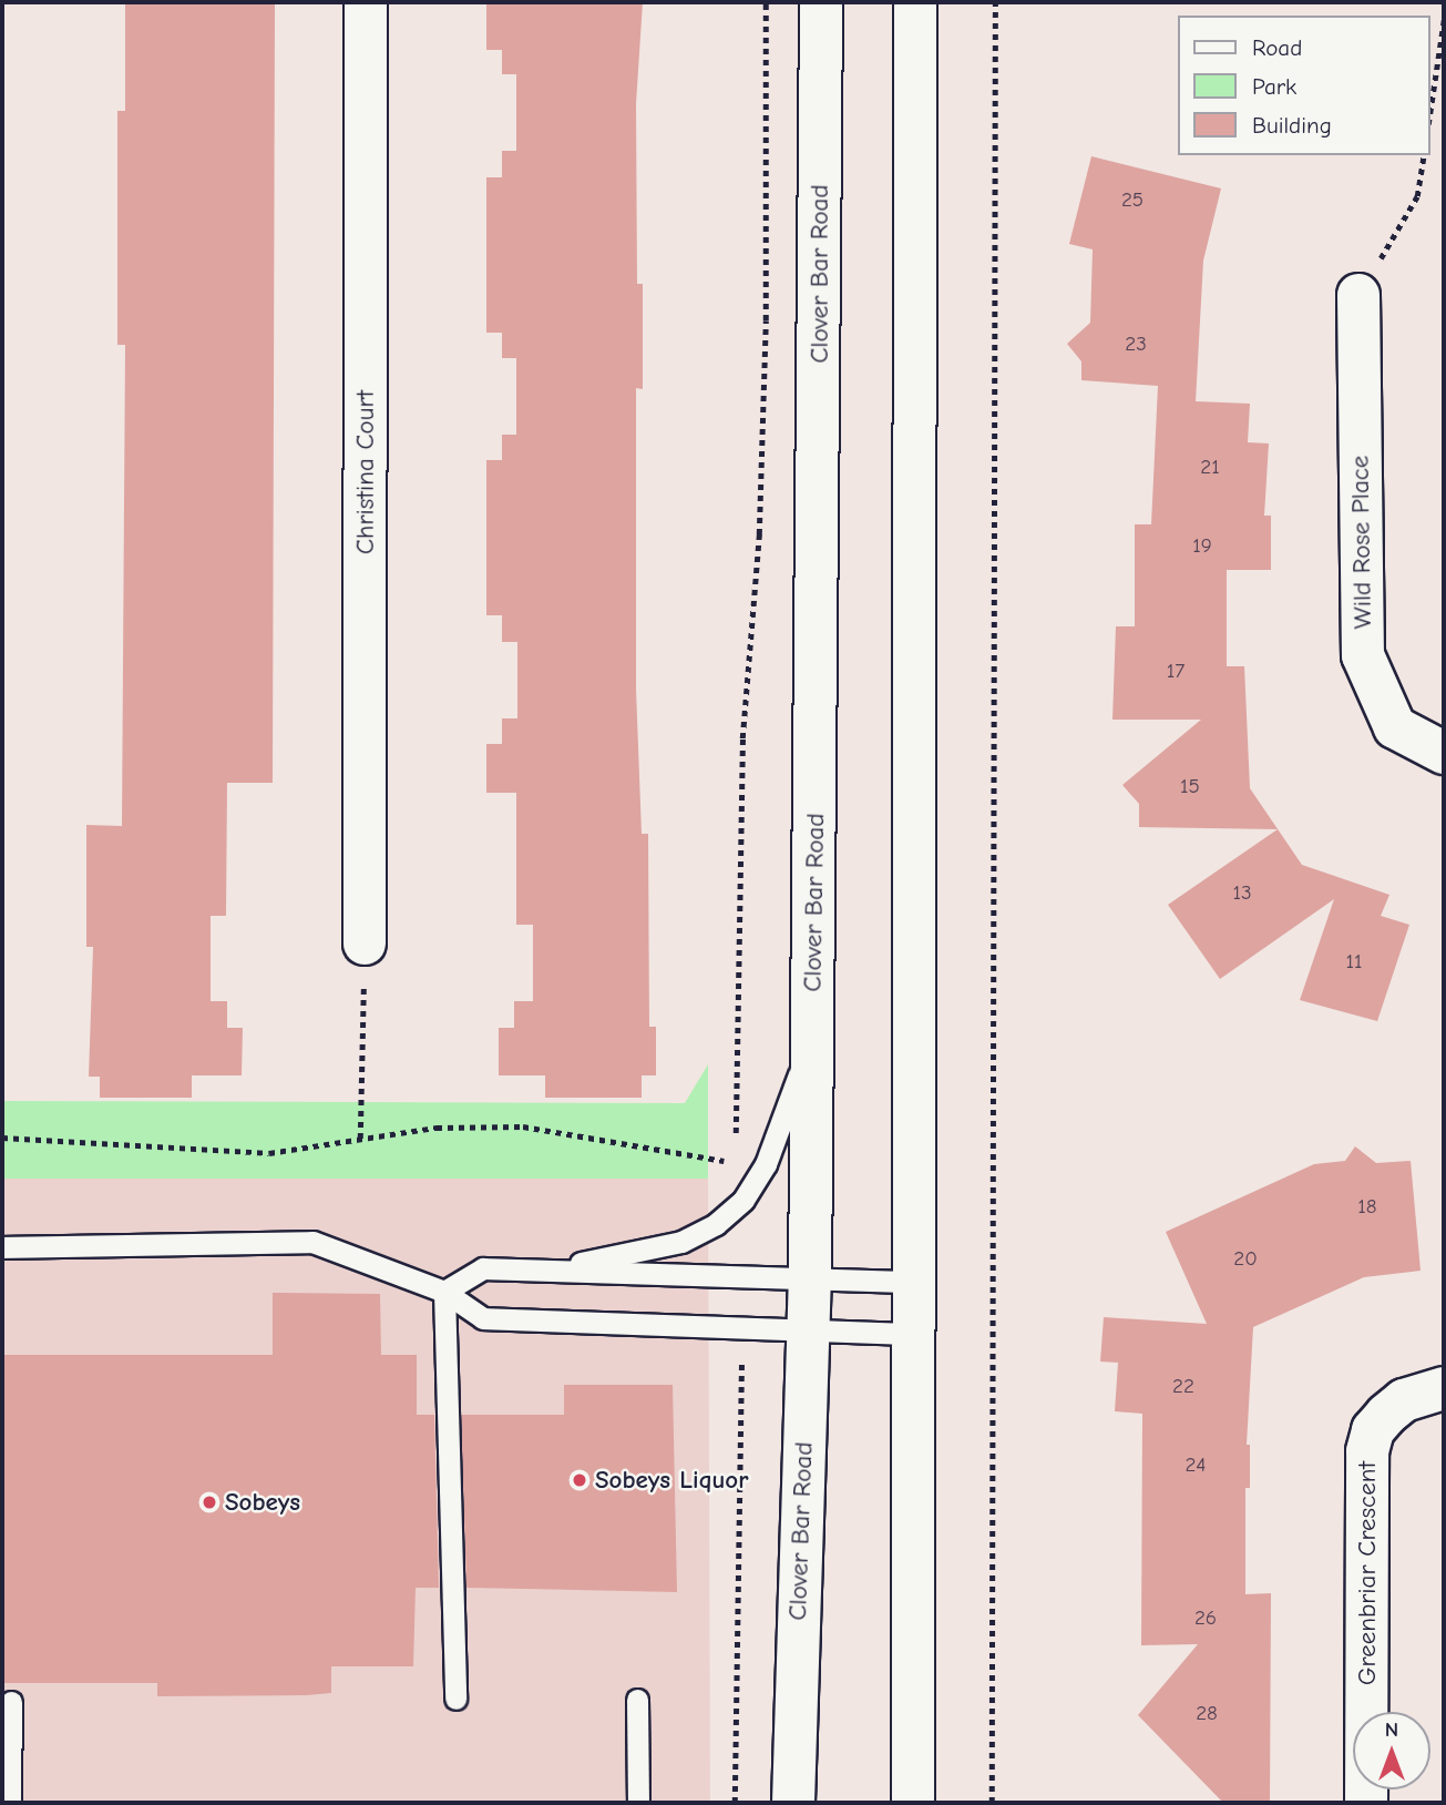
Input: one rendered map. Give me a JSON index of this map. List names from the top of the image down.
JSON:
{
  "streets": {
    "main road": [
      "Clover Bar Road",
      "Christina Court",
      "Wild Rose Place",
      "Greenbriar Crescent"
    ]
  },
  "places": ["Sobeys Liquor", "Sobeys"],
  "house_numbers": [
    "25",
    "23",
    "21",
    "19",
    "17",
    "15",
    "13",
    "11",
    "18",
    "20",
    "22",
    "24",
    "26",
    "28"
  ],
  "legend": ["Road", "Park", "Building"],
  "north": "top"
}
